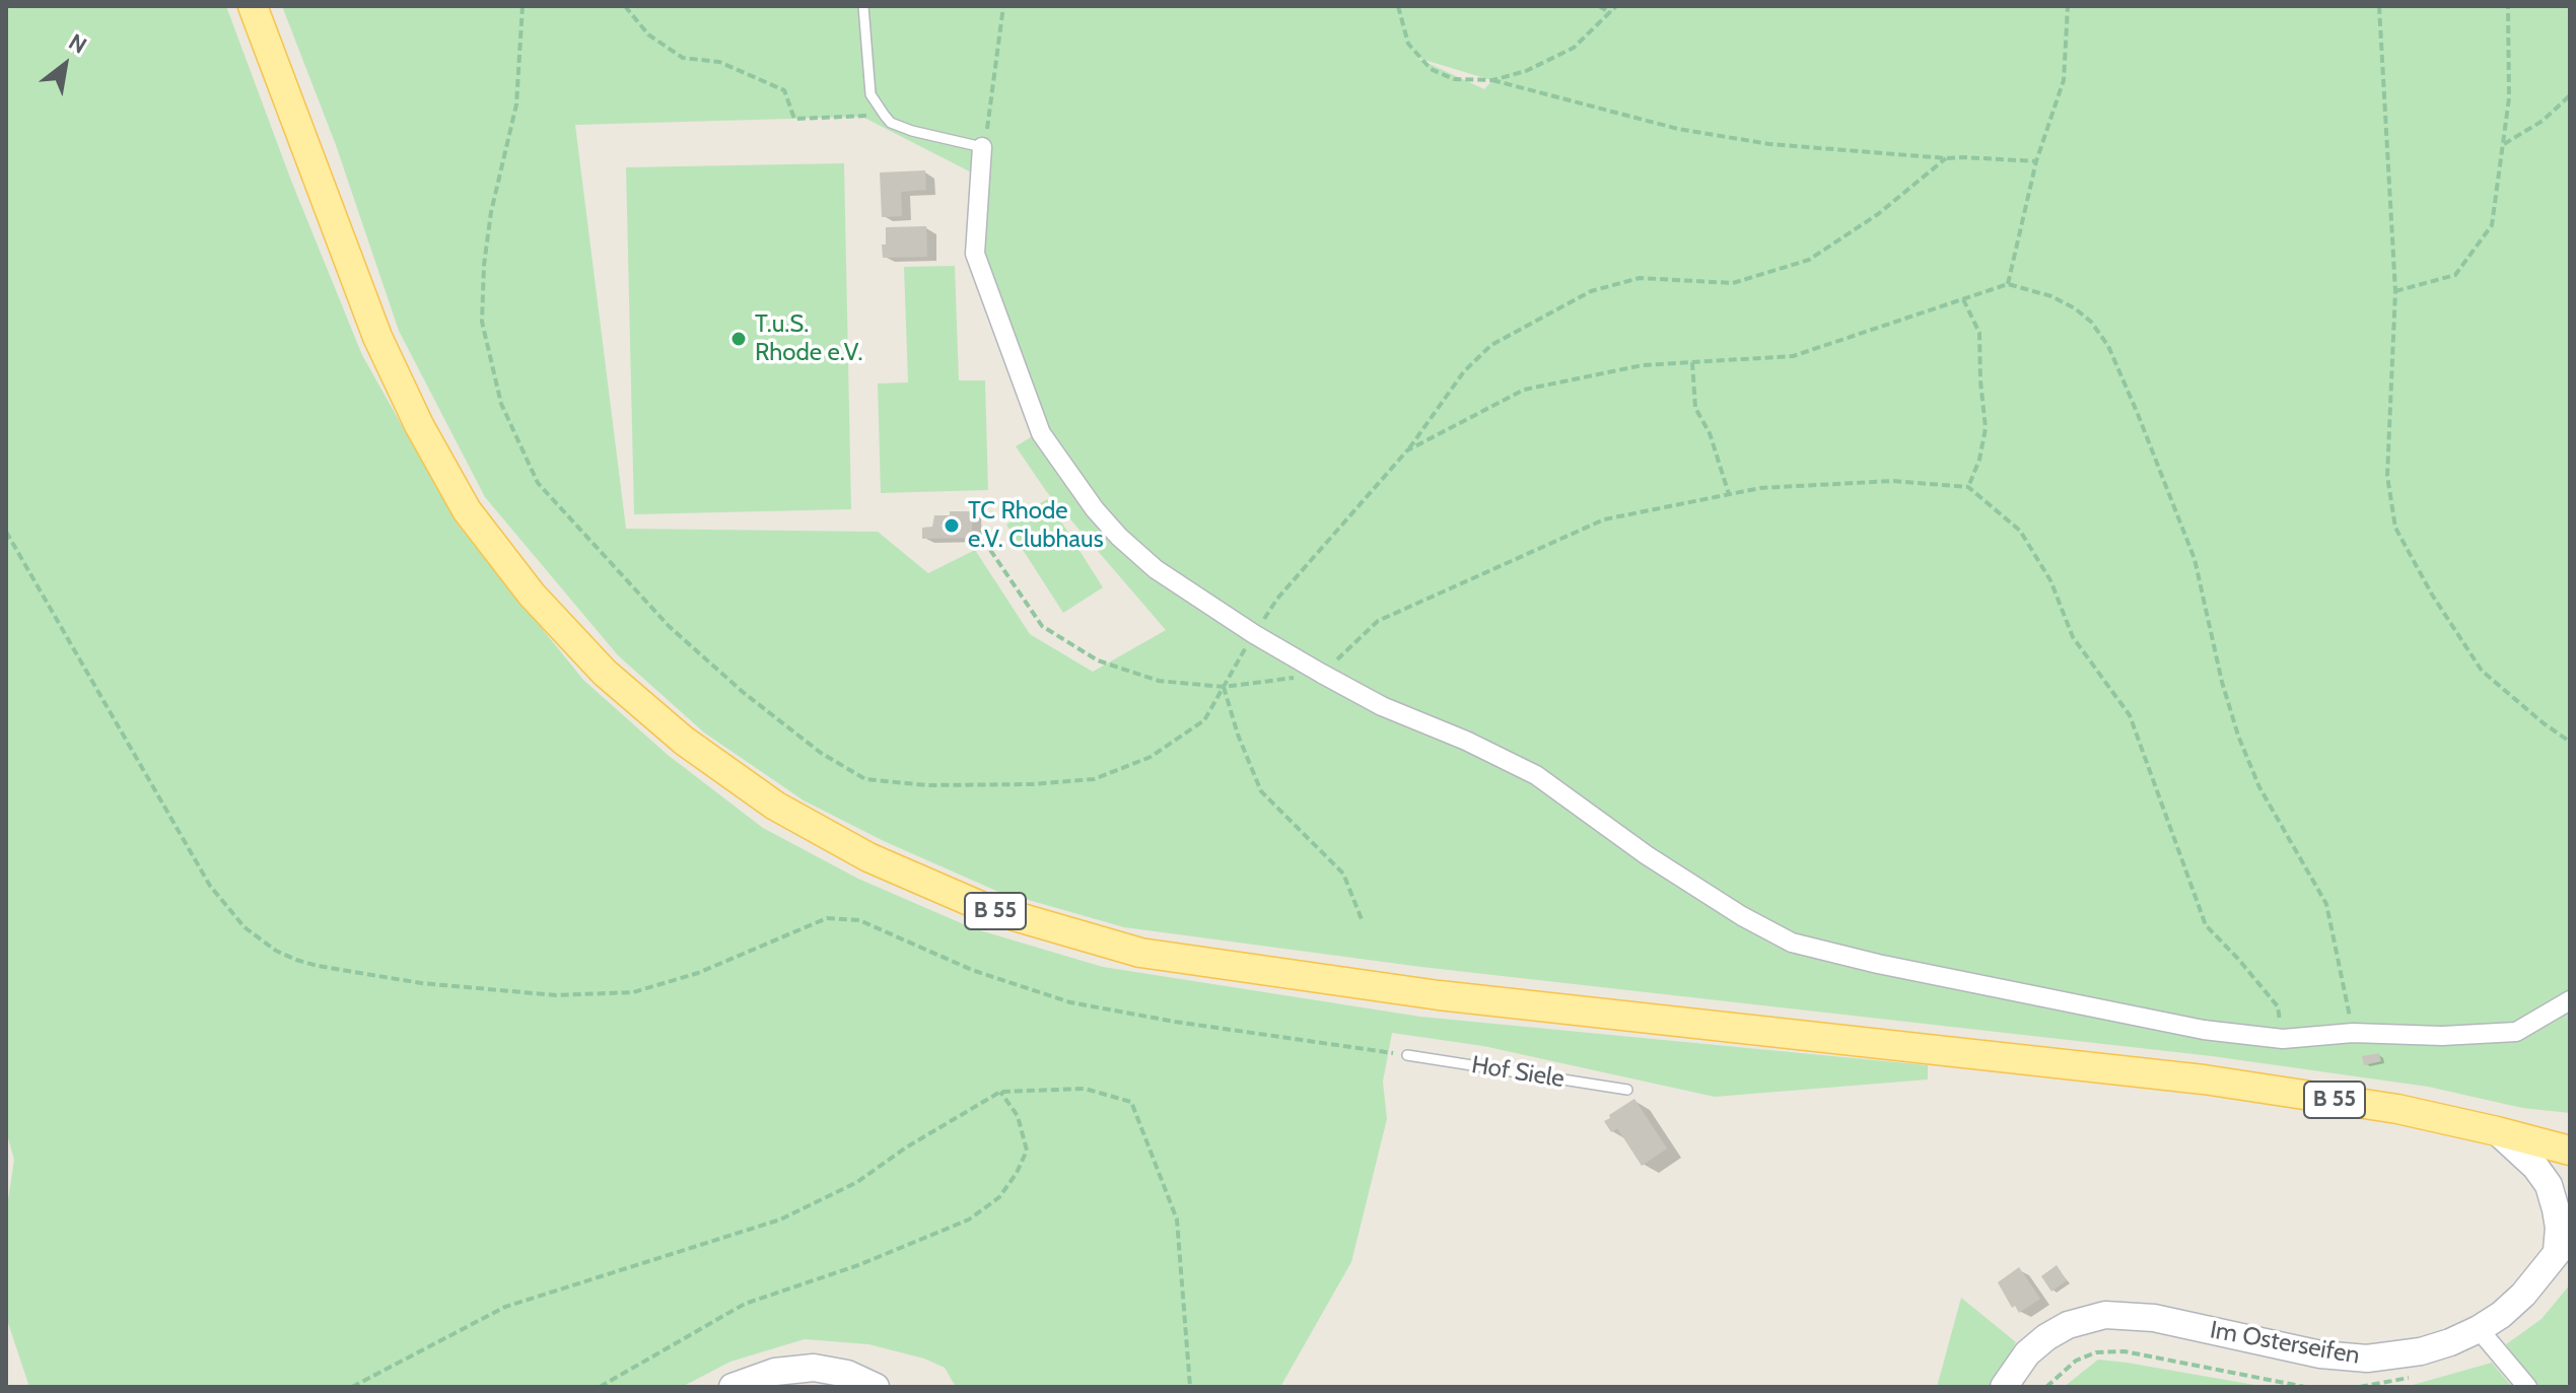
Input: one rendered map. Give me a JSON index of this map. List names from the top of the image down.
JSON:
{
  "streets": {
    "main road": ["B 55"],
    "street": ["Im Osterseifen"],
    "lane": ["Hof Siele"]
  },
  "places": ["T.u.S. Rhode e.V.", "TC Rhode e.V. Clubhaus"],
  "north": "top right"
}
